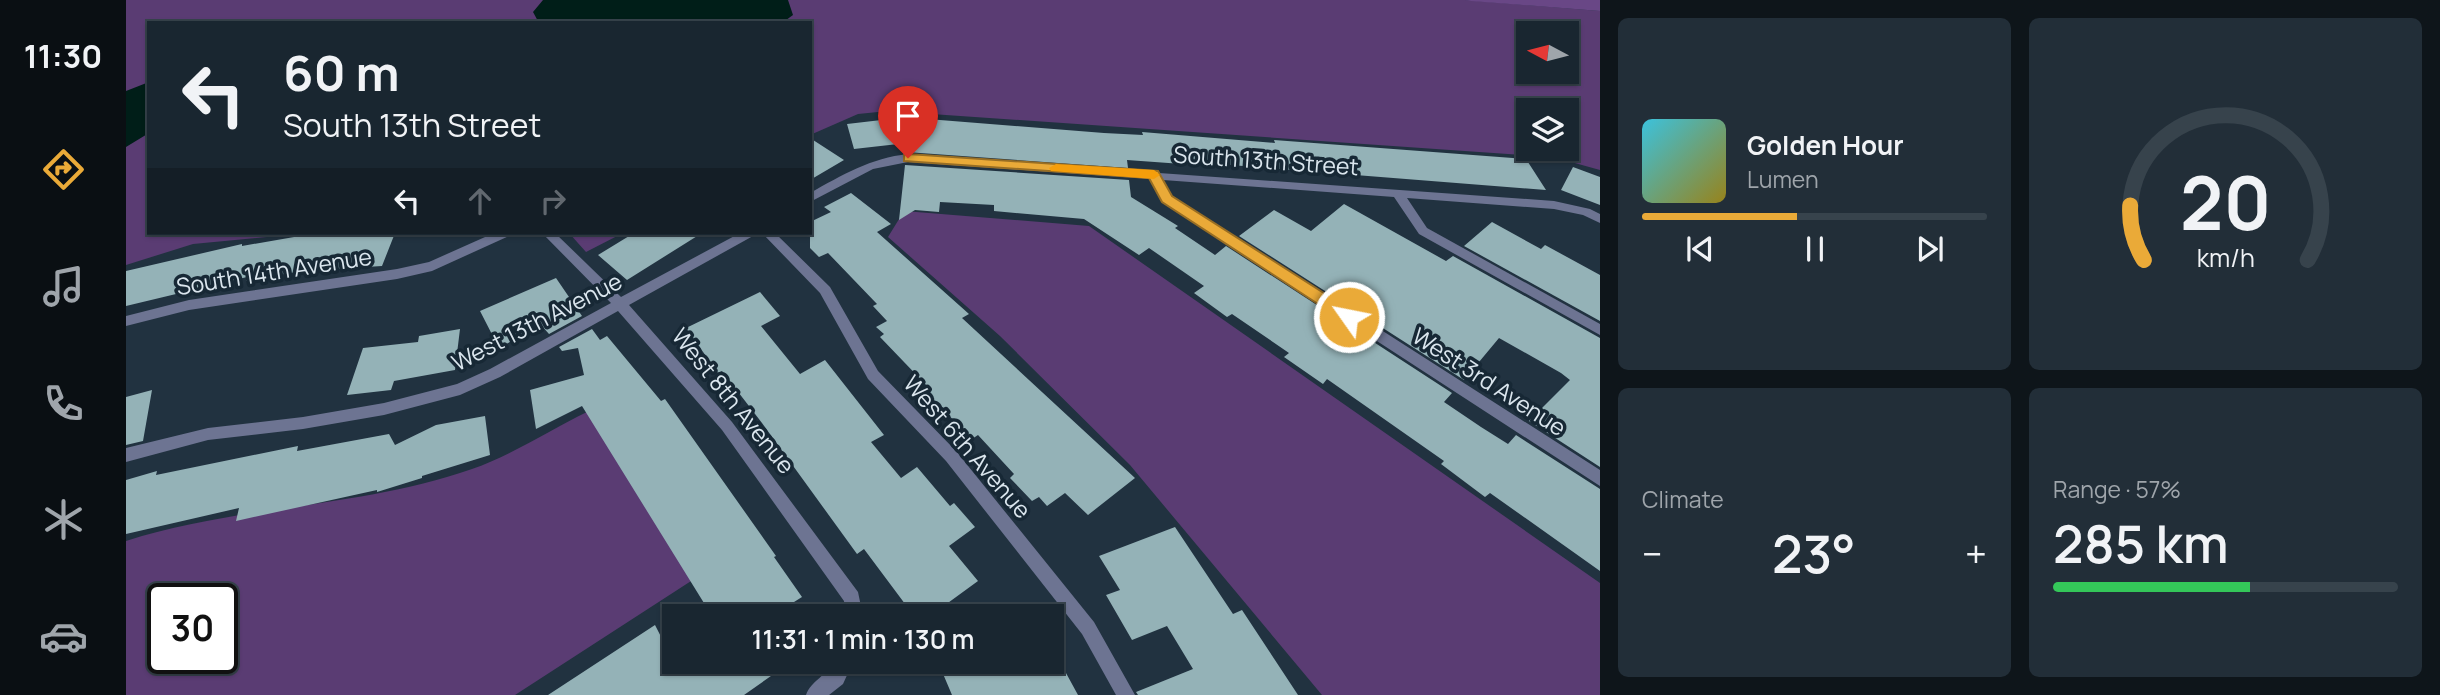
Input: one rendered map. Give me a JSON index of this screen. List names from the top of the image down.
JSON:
{
  "streets": {
    "street": [
      "South 13th Street",
      "South 14th Avenue",
      "West 13th Avenue",
      "West 3rd Avenue",
      "West 8th Avenue",
      "West 6th Avenue"
    ]
  },
  "crossings": [
    ["South 13th Street", "West 3rd Avenue"],
    ["West 13th Avenue", "West 8th Avenue"]
  ],
  "north": "left",
  "page": {
    "tabs": "11:30",
    "turn": ["60 m", "South 13th Street"],
    "song": ["Golden Hour", "Lumen"],
    "tile": [
      "Climate",
      ["Range · 57%", "285 km"]
    ],
    "heat": ["−", "23°", "+"],
    "limit": "30",
    "trip": "11:31 · 1 min · 130 m",
    "gauge": ["20", "km/h"]
  }
}
